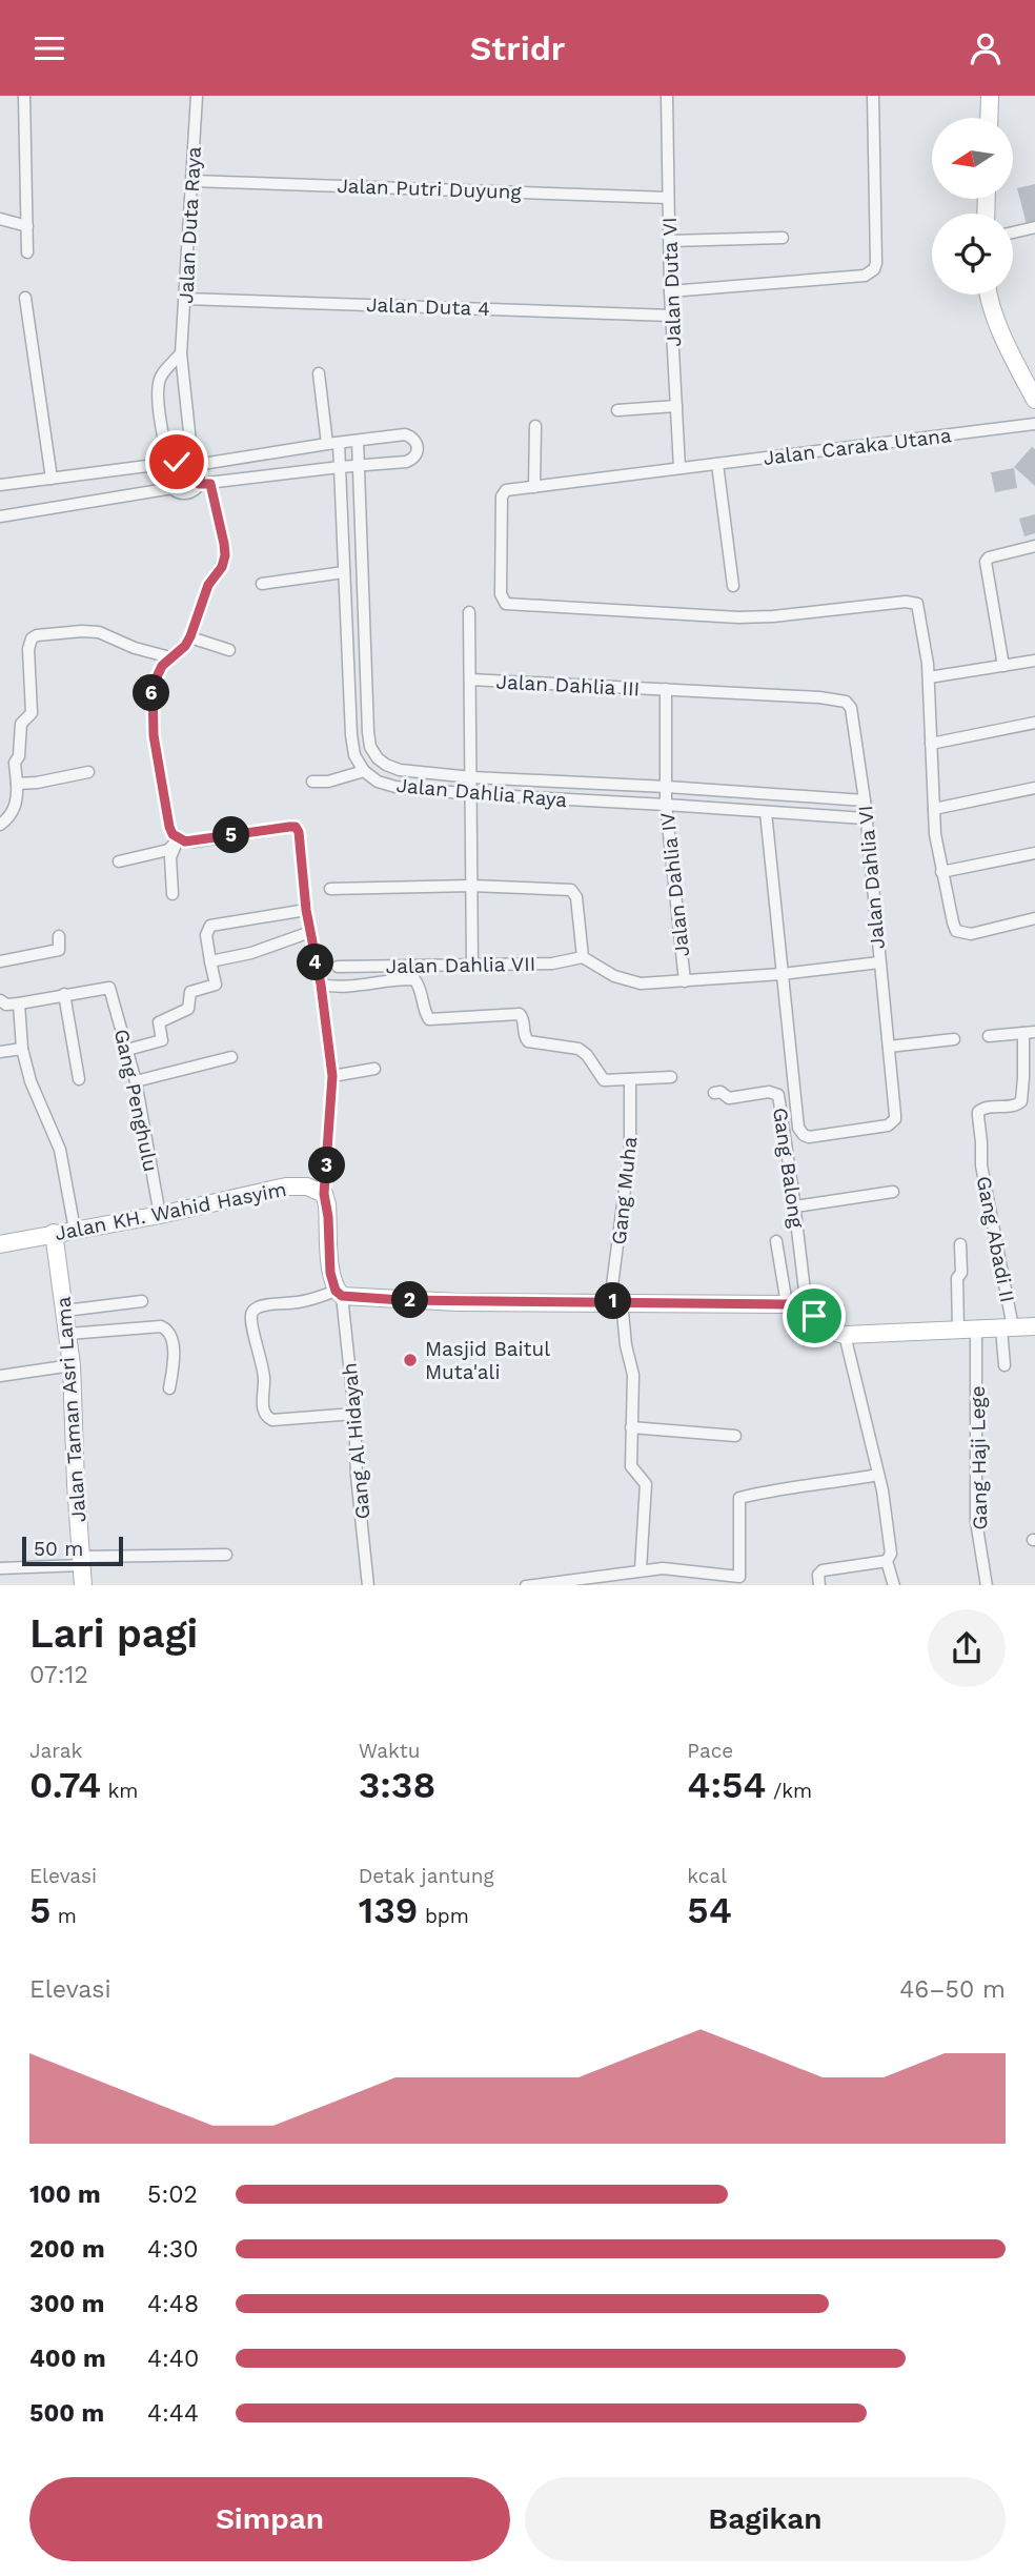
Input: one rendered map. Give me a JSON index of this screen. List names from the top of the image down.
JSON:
{
  "streets": {
    "street": [
      "Jalan Putri Duyung",
      "Jalan Duta Raya",
      "Jalan Duta VI",
      "Jalan Duta 4",
      "Jalan Caraka Utana",
      "Jalan Dahlia III",
      "Jalan Dahlia Raya",
      "Jalan Dahlia VI",
      "Jalan Dahlia IV",
      "Jalan Dahlia VII",
      "Gang Penghulu",
      "Gang Balong",
      "Gang Muha",
      "Jalan KH. Wahid Hasyim",
      "Gang Abadi II",
      "Jalan Taman Asri Lama",
      "Gang Al Hidayah",
      "Gang Haji Lege"
    ]
  },
  "crossings": [
    ["Jalan Putri Duyung", "Jalan Duta Raya"],
    ["Jalan Putri Duyung", "Jalan Duta VI"],
    ["Jalan Duta Raya", "Jalan Duta 4"],
    ["Jalan Duta VI", "Jalan Duta 4"],
    ["Jalan Duta VI", "Jalan Caraka Utana"],
    ["Jalan Dahlia III", "Jalan Dahlia Raya"],
    ["Jalan Dahlia III", "Jalan Dahlia VI"],
    ["Jalan Dahlia III", "Jalan Dahlia IV"],
    ["Jalan Dahlia Raya", "Jalan Dahlia VI"],
    ["Jalan Dahlia Raya", "Jalan Dahlia IV"],
    ["Gang Penghulu", "Jalan KH. Wahid Hasyim"],
    ["Jalan KH. Wahid Hasyim", "Jalan Taman Asri Lama"]
  ],
  "places": ["Masjid Baitul Muta'ali"],
  "scale_bar": "50 m",
  "north": "left",
  "page": {
    "header": "Stridr",
    "pins": [
      "6",
      "5",
      "4",
      "3",
      "2",
      "1"
    ],
    "scale": "50 m",
    "heading": ["Lari pagi", "07:12"],
    "stats": [
      ["Jarak", "0.74 km"],
      ["Waktu", "3:38"],
      ["Pace", "4:54 /km"],
      ["Elevasi", "5 m"],
      ["Detak jantung", "139 bpm"],
      ["kcal", "54"]
    ],
    "chart": ["Elevasi", "46–50 m"],
    "list": [
      {
        "name": "100 m",
        "note": "5:02"
      },
      {
        "name": "200 m",
        "note": "4:30"
      },
      {
        "name": "300 m",
        "note": "4:48"
      },
      {
        "name": "400 m",
        "note": "4:40"
      },
      {
        "name": "500 m",
        "note": "4:44"
      }
    ],
    "buttons": ["Simpan", "Bagikan"]
  }
}
